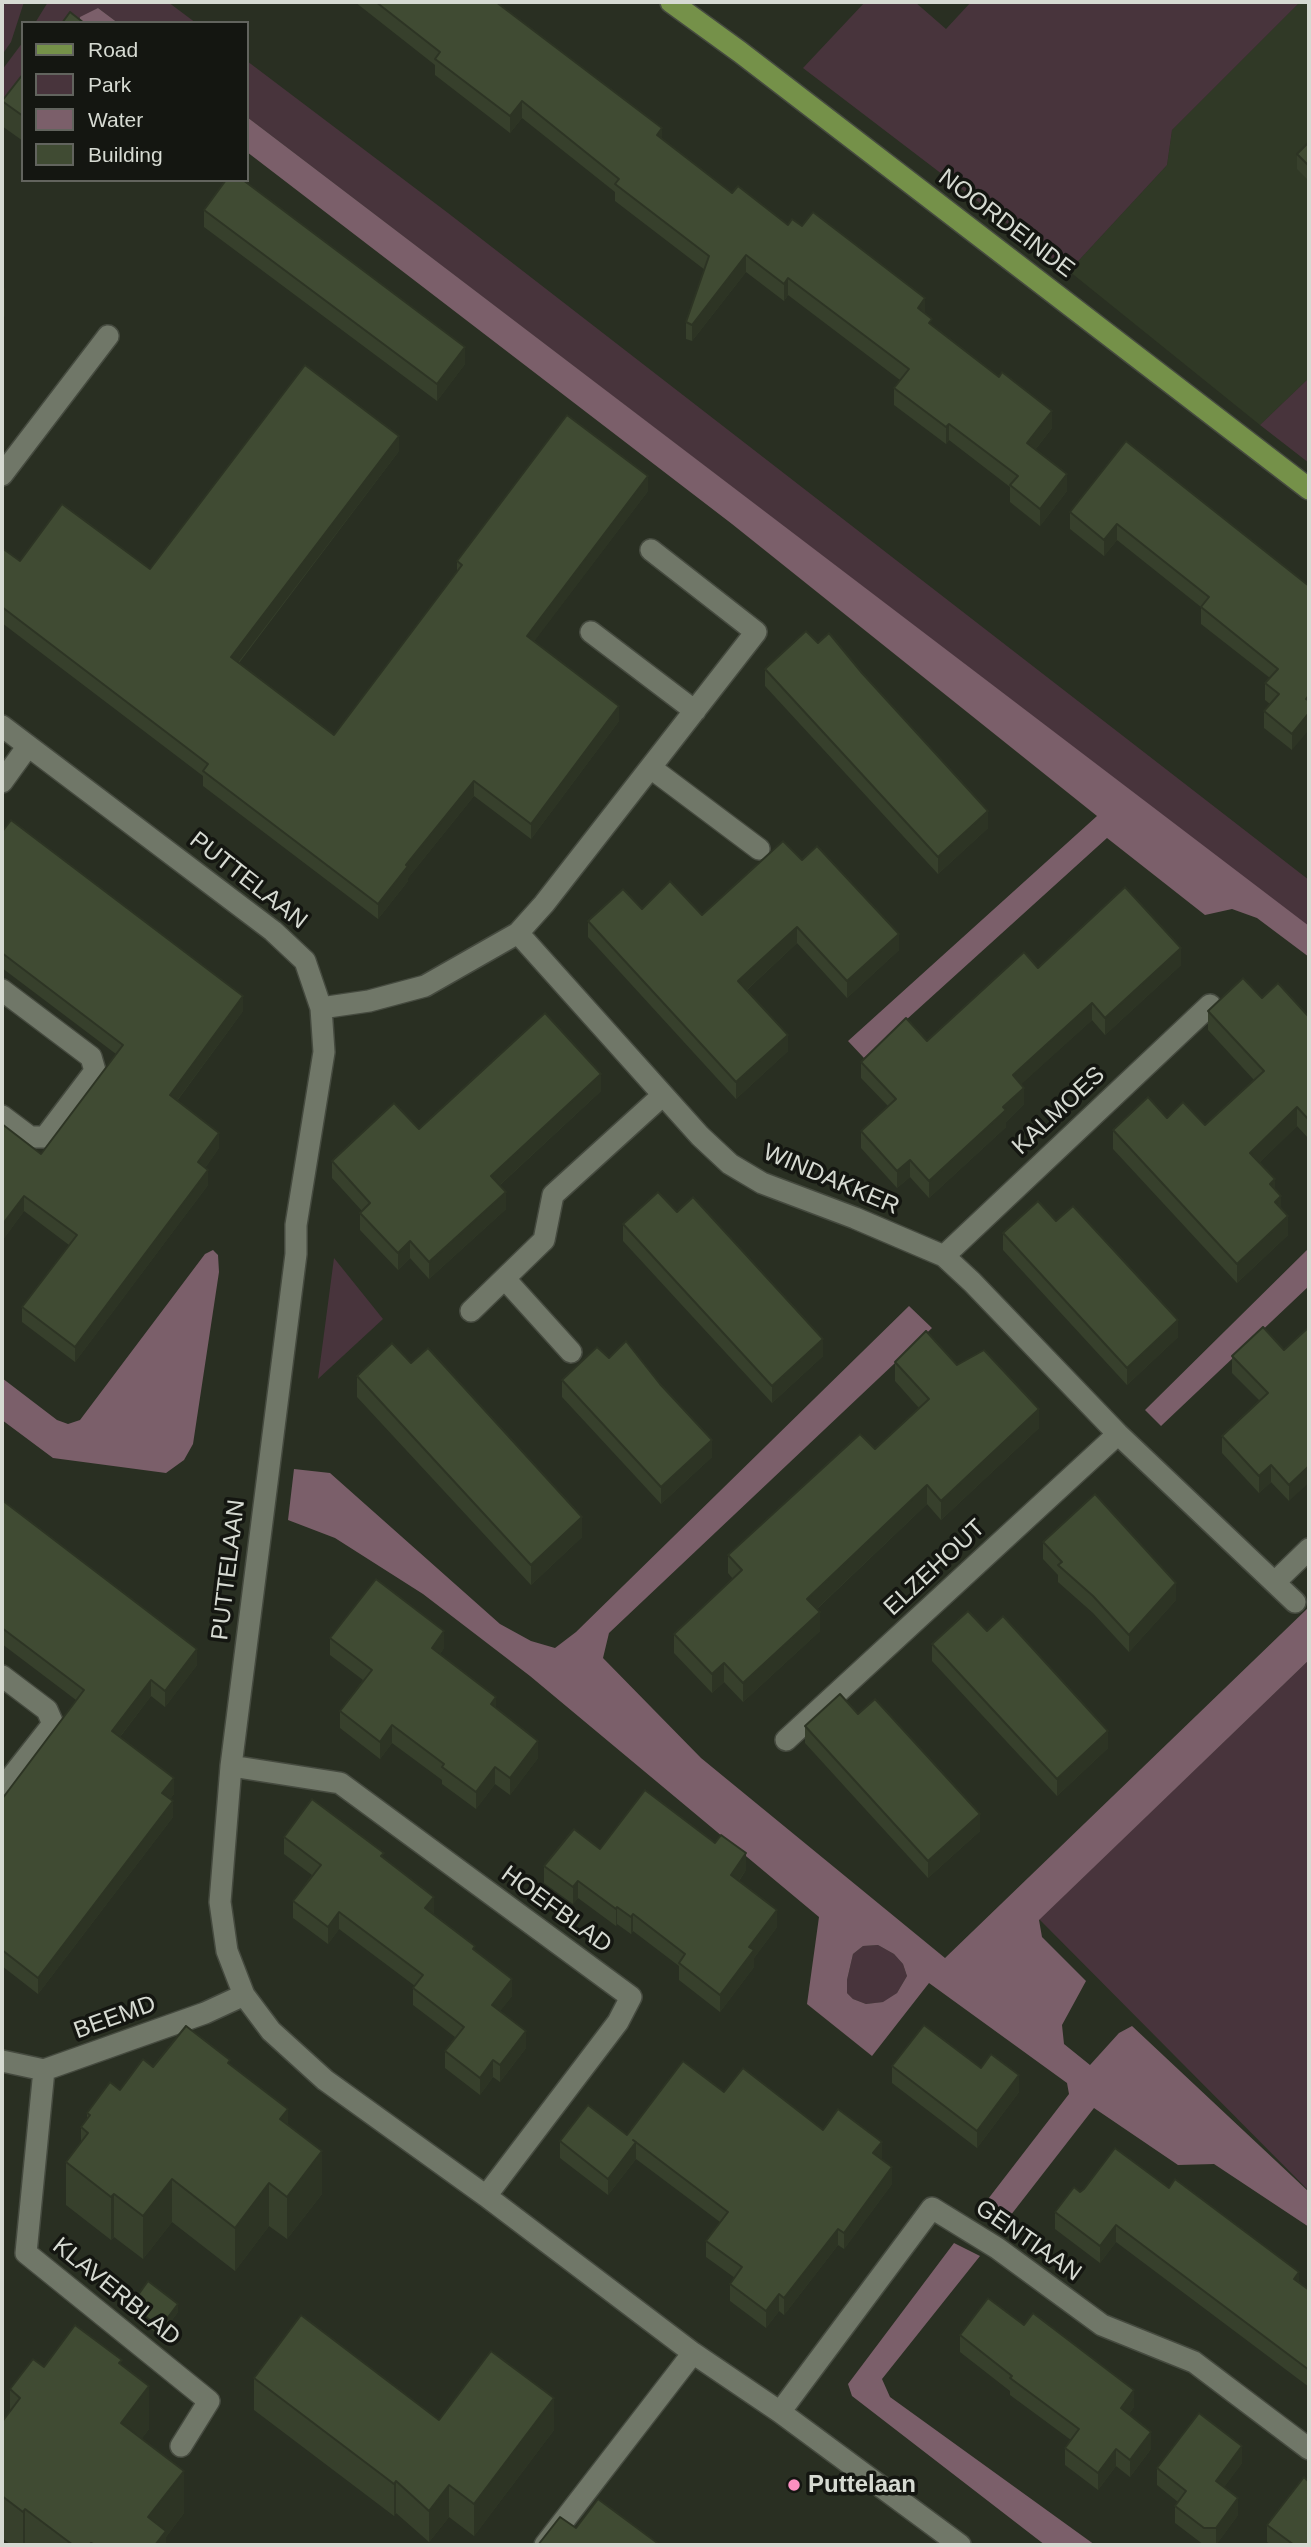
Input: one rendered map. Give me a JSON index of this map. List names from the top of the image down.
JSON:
{
  "streets": {
    "main road": ["NOORDEINDE"],
    "street": [
      "PUTTELAAN",
      "KALMOES",
      "WINDAKKER",
      "ELZEHOUT",
      "HOEFBLAD",
      "BEEMD",
      "GENTIAAN",
      "KLAVERBLAD"
    ]
  },
  "crossings": [
    ["PUTTELAAN", "HOEFBLAD"],
    ["PUTTELAAN", "BEEMD"],
    ["PUTTELAAN", "GENTIAAN"],
    ["KALMOES", "WINDAKKER"],
    ["WINDAKKER", "ELZEHOUT"],
    ["BEEMD", "KLAVERBLAD"]
  ],
  "places": ["Puttelaan"],
  "legend": [
    "Road",
    "Park",
    "Water",
    "Building"
  ]
}
